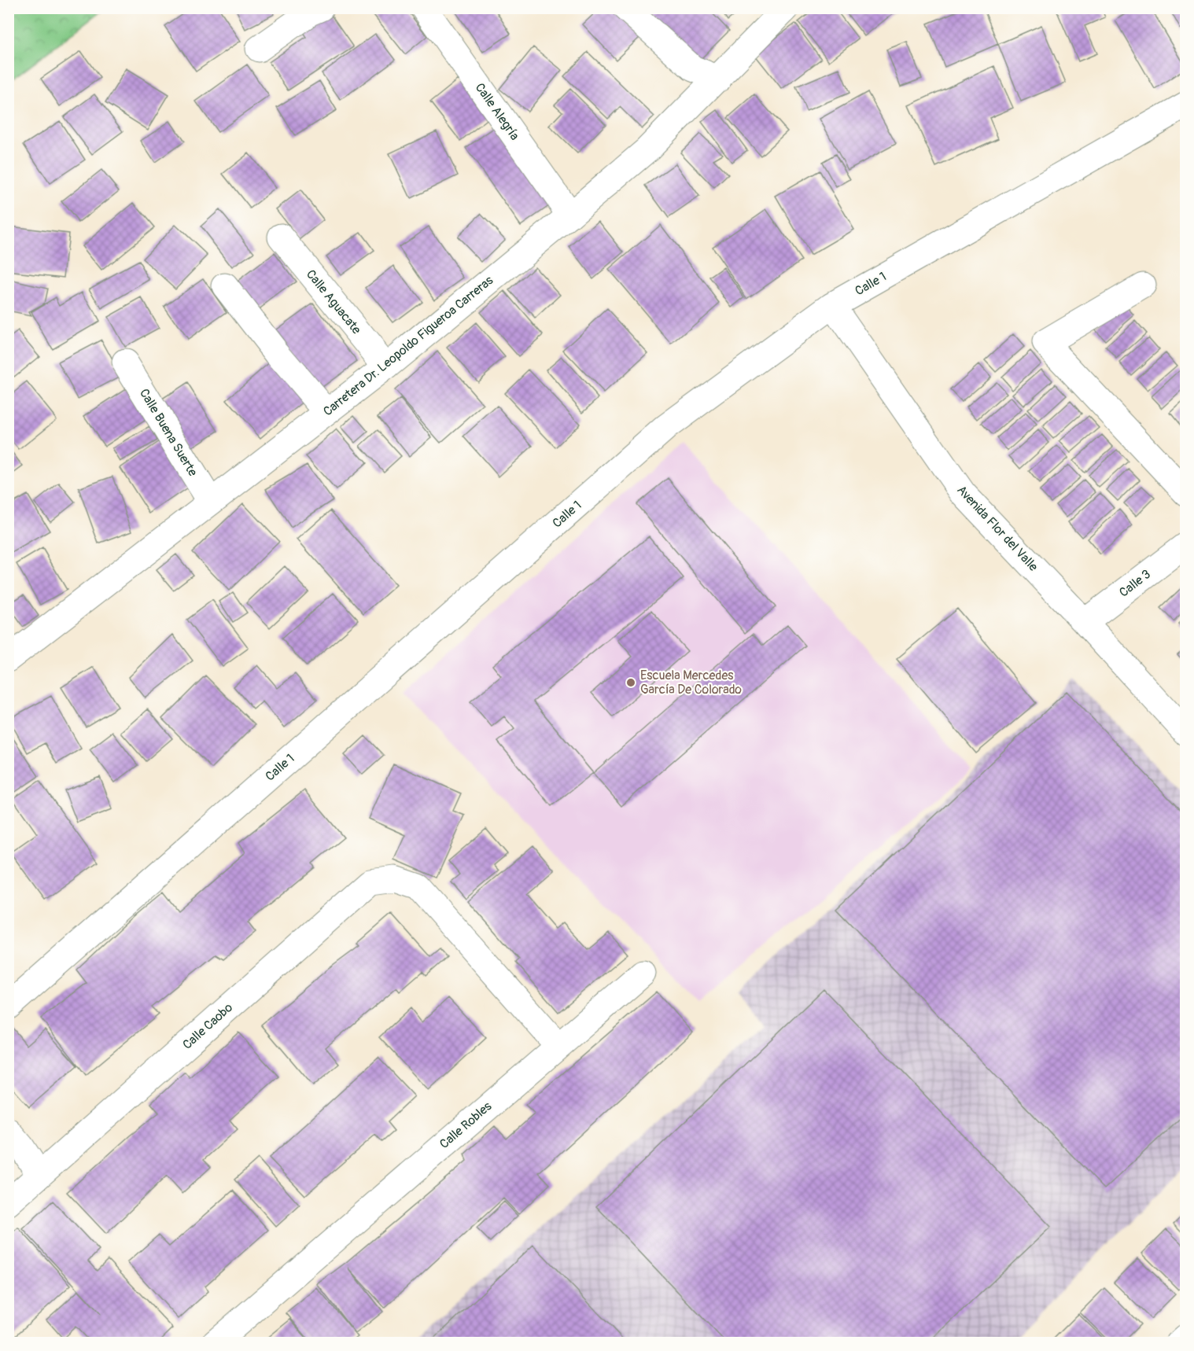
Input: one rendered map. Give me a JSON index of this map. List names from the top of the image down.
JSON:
{
  "streets": {
    "street": [
      "Calle Alegría",
      "Calle 1",
      "Calle Aguacate",
      "Carretera Dr. Leopoldo Figueroa Carreras",
      "Calle Buena Suerte",
      "Avenida Flor del Valle",
      "Calle 3",
      "Calle Caobo",
      "Calle Robles"
    ]
  },
  "crossings": [
    ["Calle Alegría", "Carretera Dr. Leopoldo Figueroa Carreras"],
    ["Calle 1", "Avenida Flor del Valle"],
    ["Calle Aguacate", "Carretera Dr. Leopoldo Figueroa Carreras"],
    ["Carretera Dr. Leopoldo Figueroa Carreras", "Calle Buena Suerte"],
    ["Avenida Flor del Valle", "Calle 3"],
    ["Calle Caobo", "Calle Robles"]
  ],
  "places": ["Escuela Mercedes García De Colorado"]
}
